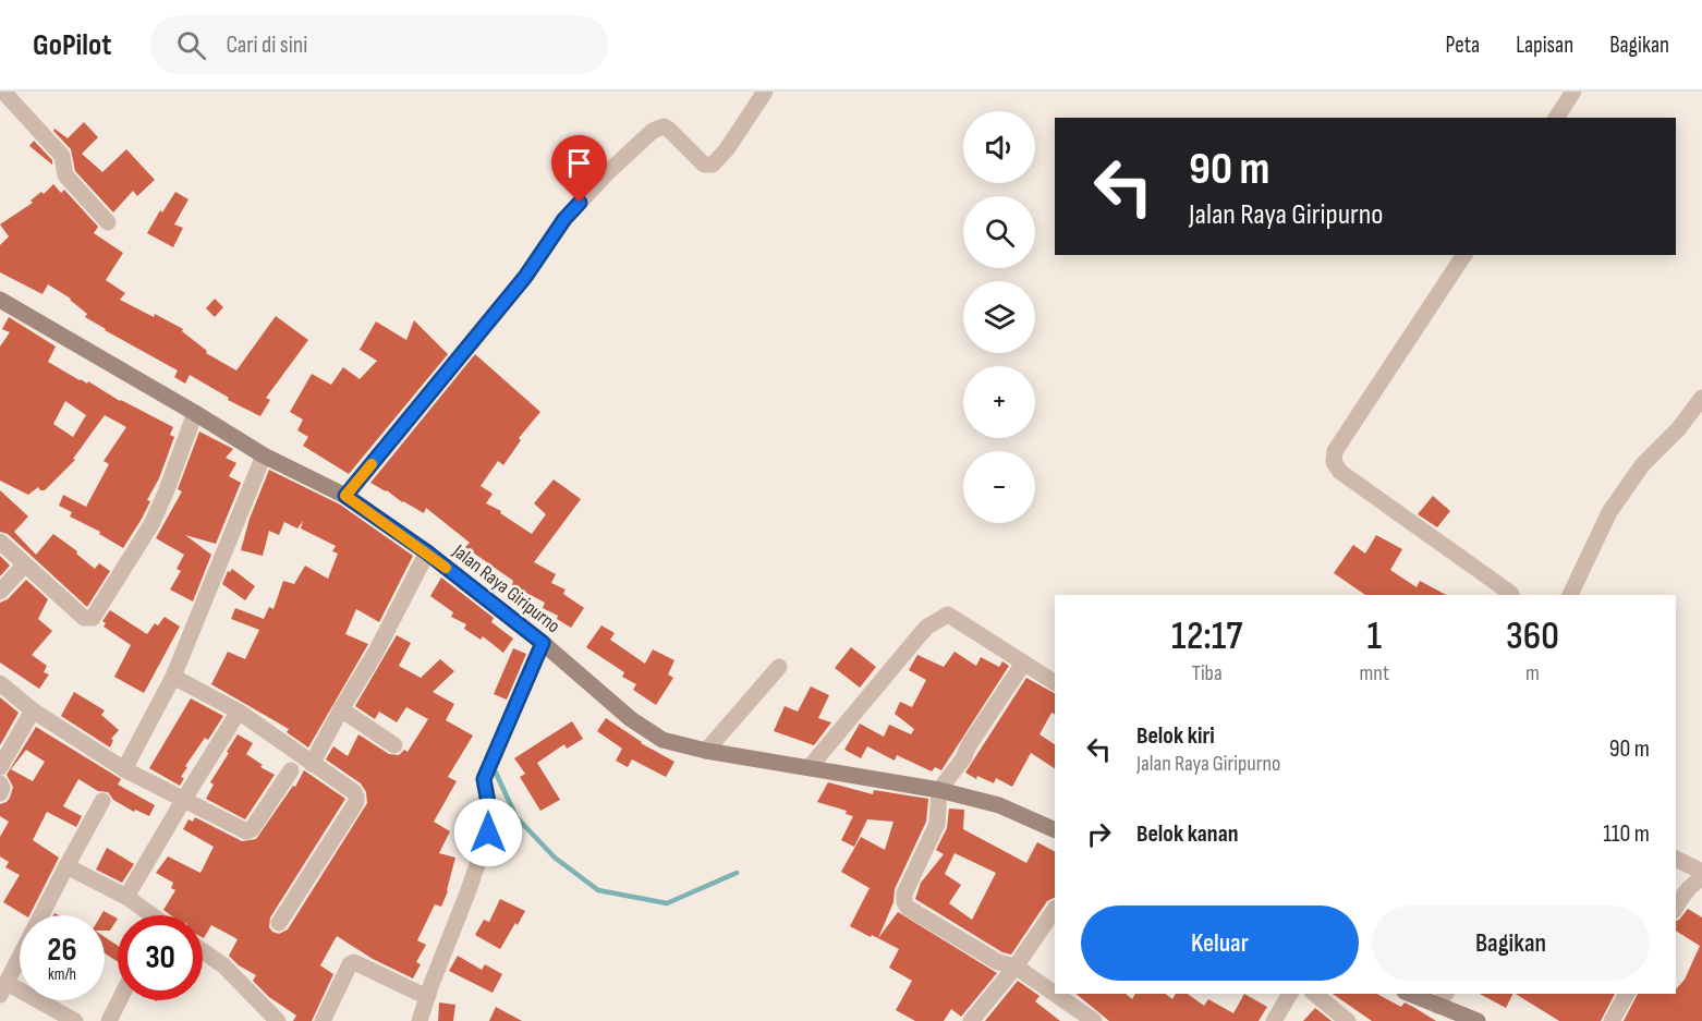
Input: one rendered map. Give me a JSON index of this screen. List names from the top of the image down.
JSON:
{
  "streets": {
    "main road": ["Jalan Raya Giripurno"]
  },
  "page": {
    "header": "GoPilot",
    "search": "Cari di sini",
    "nav": ["Peta", "Lapisan", "Bagikan"],
    "map_buttons": ["+", "−"],
    "turn": ["90 m", "Jalan Raya Giripurno"],
    "eta": [
      "12:17",
      "Tiba",
      "1",
      "mnt",
      "360",
      "m"
    ],
    "list": [
      {
        "name": "Belok kiri",
        "note": "Jalan Raya Giripurno",
        "value": "90 m"
      },
      {
        "name": "Belok kanan",
        "value": "110 m"
      }
    ],
    "buttons": ["Keluar", "Bagikan"],
    "speed": "26 km/h",
    "limit": "30"
  }
}
